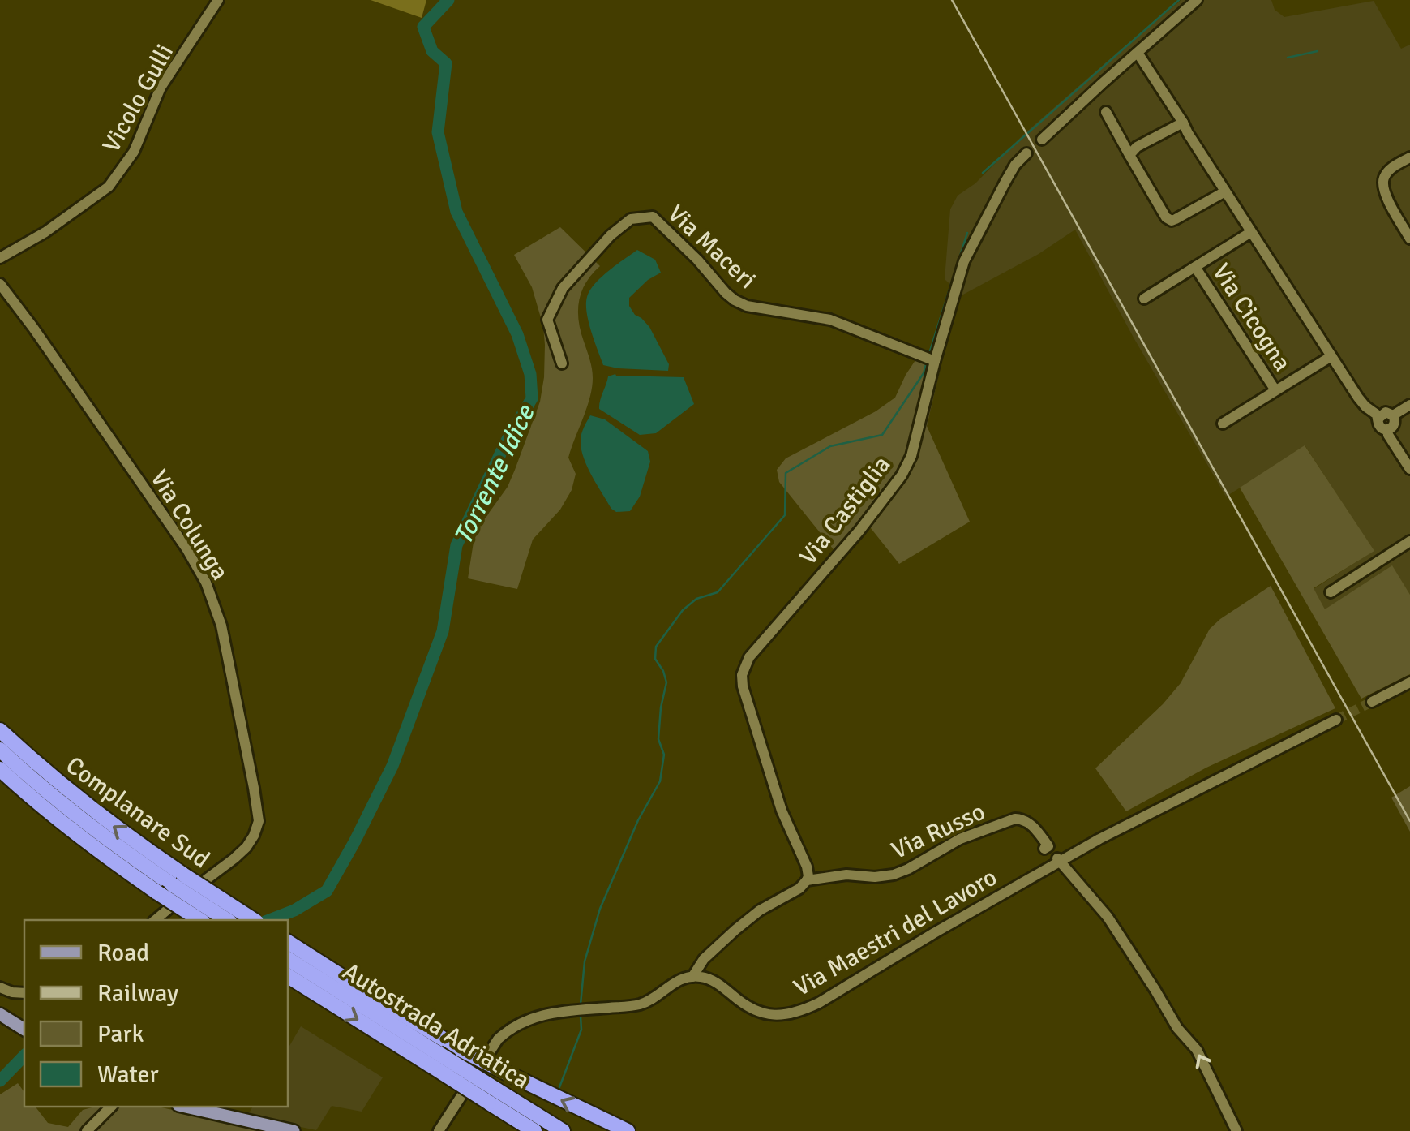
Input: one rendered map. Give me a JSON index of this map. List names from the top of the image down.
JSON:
{
  "streets": {
    "highway": ["Complanare Sud", "Autostrada Adriatica"],
    "street": [
      "Vicolo Gulli",
      "Via Maceri",
      "Via Cicogna",
      "Via Castiglia",
      "Via Colunga",
      "Via Russo",
      "Via Maestri del Lavoro"
    ]
  },
  "crossings": [
    ["Via Maceri", "Via Castiglia"],
    ["Via Castiglia", "Via Russo"],
    ["Via Russo", "Via Maestri del Lavoro"]
  ],
  "water": ["Torrente Idice"],
  "legend": [
    "Road",
    "Railway",
    "Park",
    "Water"
  ]
}
